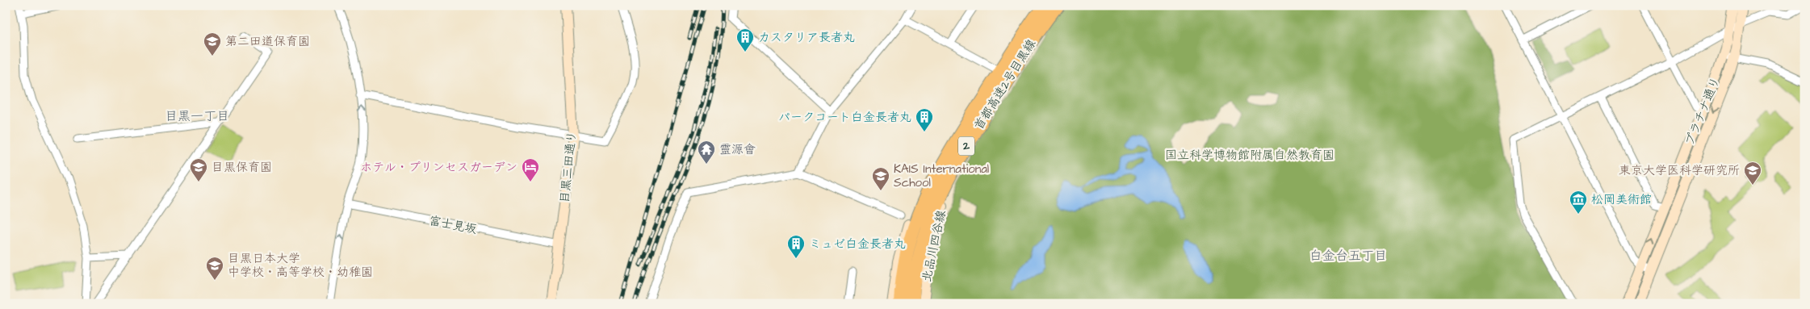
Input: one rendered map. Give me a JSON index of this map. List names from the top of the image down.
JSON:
{
  "streets": {
    "highway": ["首都高速2号目黒線", "2"],
    "main road": ["プラチナ通り", "目黒三田通り", "北品川四谷線"],
    "street": ["富士見坂"]
  },
  "crossings": [
    ["目黒三田通り", "富士見坂"]
  ],
  "districts": ["目黒一丁目", "白金台五丁目"],
  "parks": ["国立科学博物館附属自然教育園"],
  "places": {
    "building": ["カスタリア長者丸", "パークコート白金長者丸", "ミュゼ白金長者丸"],
    "school or university": [
      "第二田道保育園",
      "目黒保育園",
      "東京大学医科学研究所",
      "KAIS International School",
      "目黒日本大学 中学校・高等学校・幼稚園"
    ],
    "temple": ["靈源會"],
    "hotel": ["ホテル・プリンセスガーデン"],
    "museum": ["松岡美術館"]
  }
}
